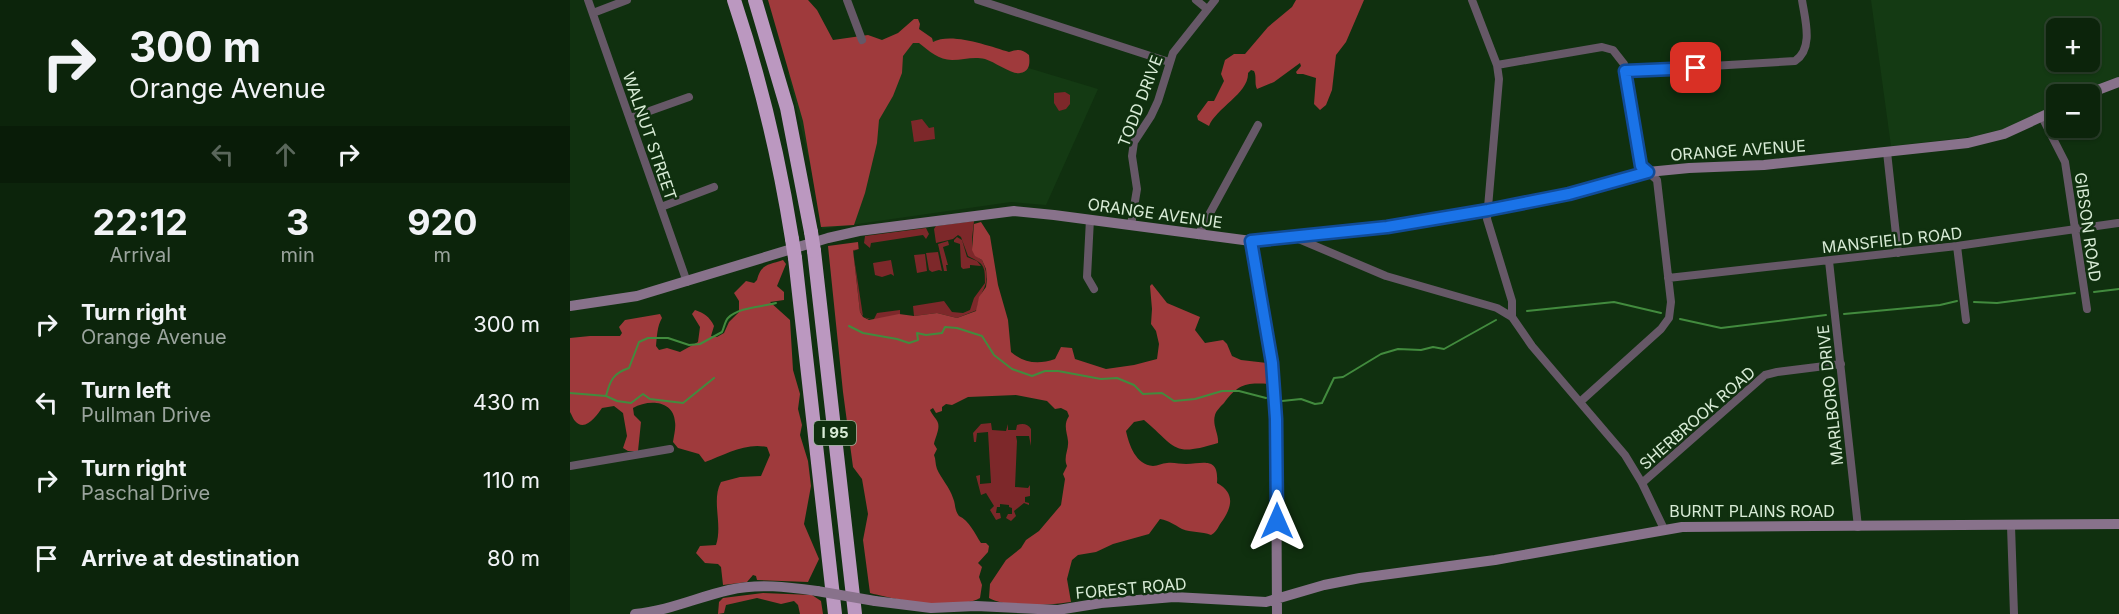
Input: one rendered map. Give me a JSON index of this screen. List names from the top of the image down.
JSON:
{
  "streets": {
    "highway": ["I 95"],
    "main road": ["ORANGE AVENUE", "BURNT PLAINS ROAD", "FOREST ROAD"],
    "street": [
      "TODD DRIVE",
      "WALNUT STREET",
      "GIBSON ROAD",
      "MANSFIELD ROAD",
      "MARLBORO DRIVE",
      "SHERBROOK ROAD"
    ]
  },
  "crossings": [
    ["TODD DRIVE", "ORANGE AVENUE"],
    ["WALNUT STREET", "ORANGE AVENUE"],
    ["ORANGE AVENUE", "GIBSON ROAD"],
    ["GIBSON ROAD", "MANSFIELD ROAD"],
    ["MANSFIELD ROAD", "MARLBORO DRIVE"],
    ["MARLBORO DRIVE", "SHERBROOK ROAD"],
    ["MARLBORO DRIVE", "BURNT PLAINS ROAD"],
    ["SHERBROOK ROAD", "BURNT PLAINS ROAD"],
    ["BURNT PLAINS ROAD", "FOREST ROAD"]
  ],
  "page": {
    "turn": ["300 m", "Orange Avenue"],
    "map_buttons": ["+", "−"],
    "eta": [
      "22:12",
      "Arrival",
      "3",
      "min",
      "920",
      "m"
    ],
    "list": [
      {
        "name": "Turn right",
        "note": "Orange Avenue",
        "value": "300 m"
      },
      {
        "name": "Turn left",
        "note": "Pullman Drive",
        "value": "430 m"
      },
      {
        "name": "Turn right",
        "note": "Paschal Drive",
        "value": "110 m"
      },
      {
        "name": "Arrive at destination",
        "value": "80 m"
      }
    ]
  }
}
